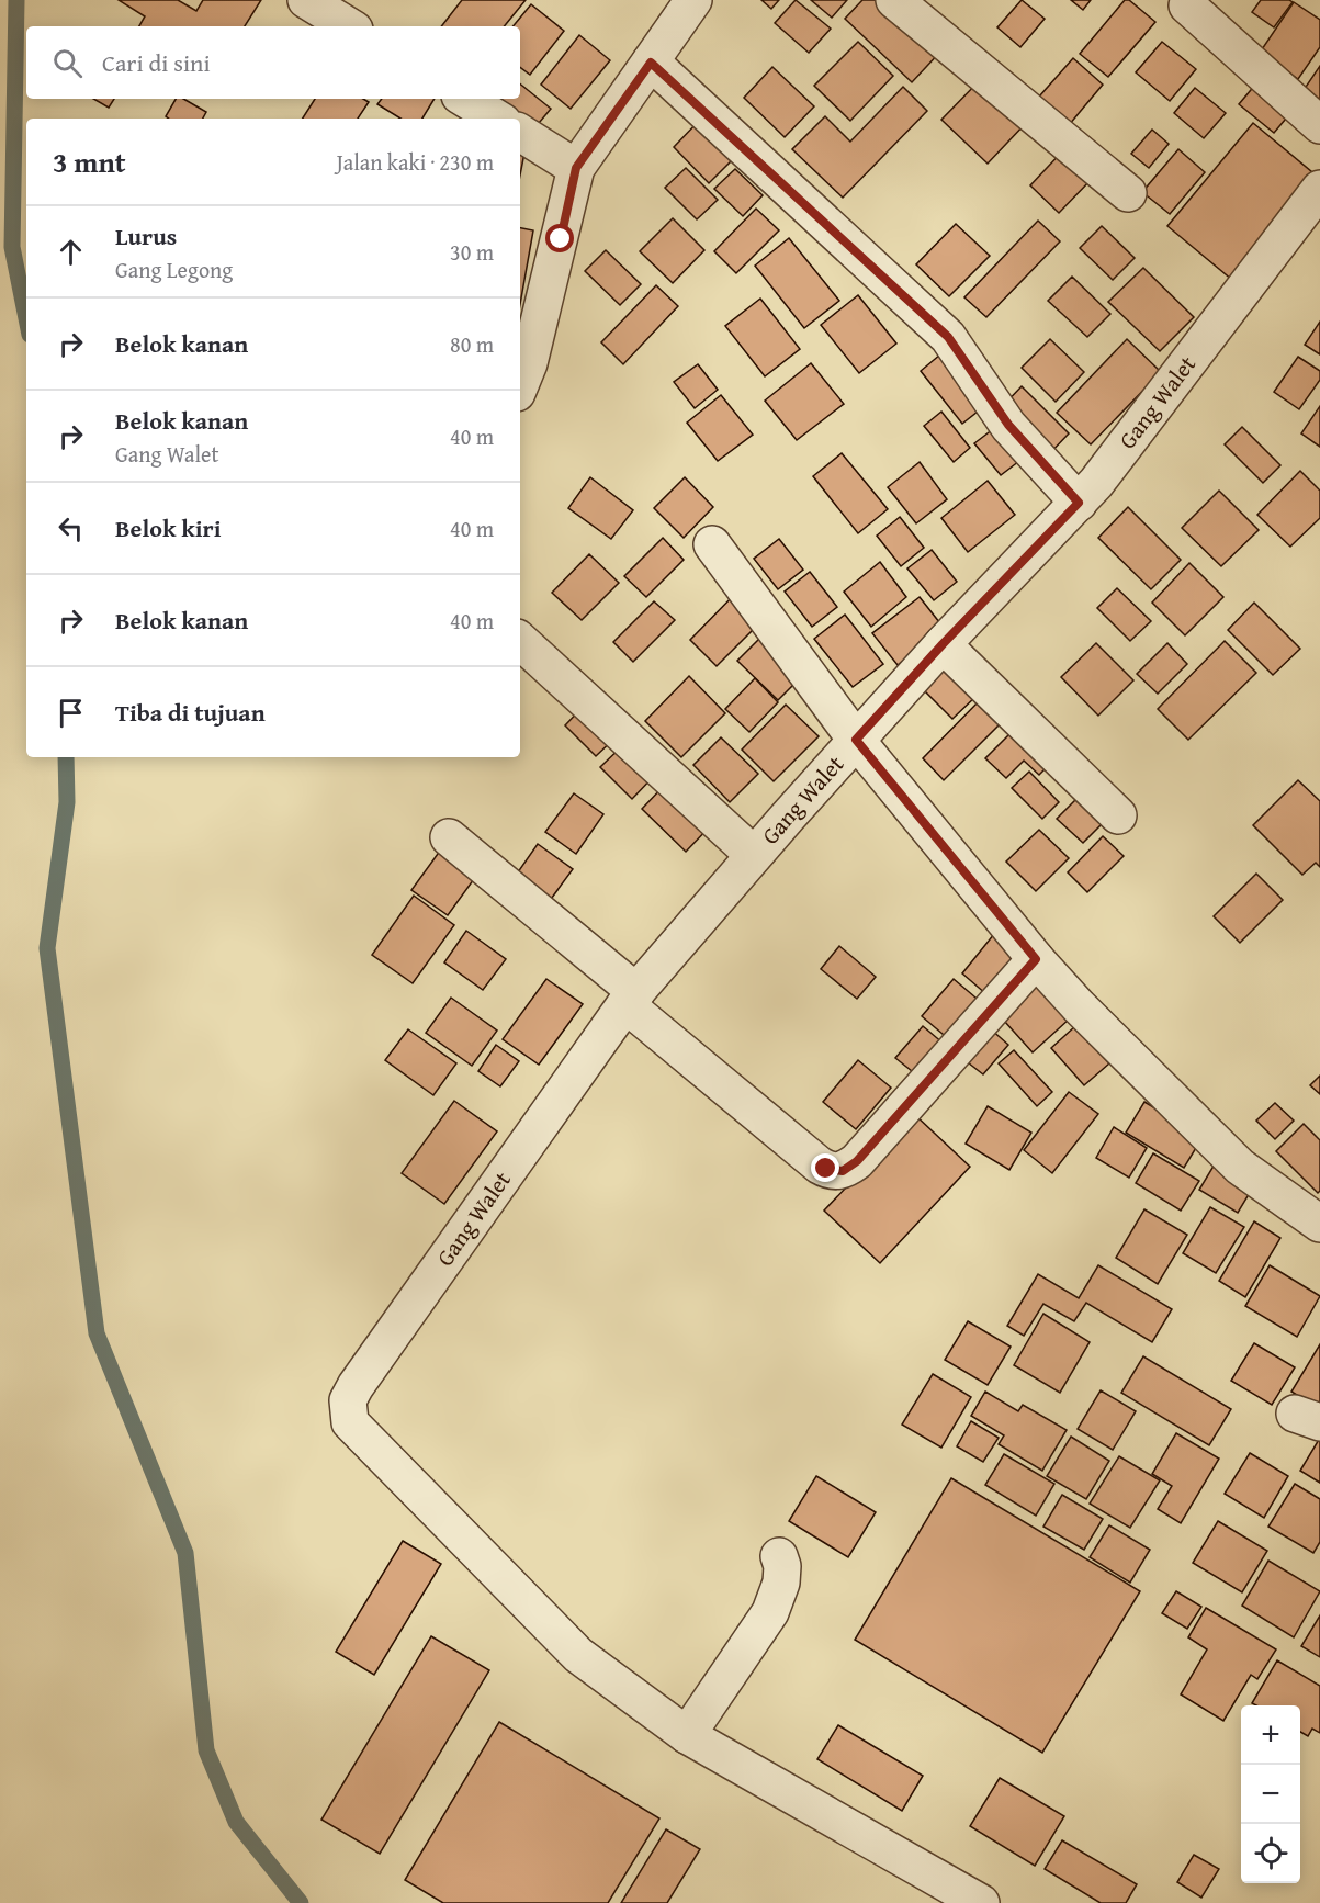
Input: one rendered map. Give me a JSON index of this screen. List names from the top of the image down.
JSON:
{
  "streets": {
    "street": ["Gang Walet"]
  },
  "page": {
    "search": "Cari di sini",
    "heading": ["3 mnt", "Jalan kaki · 230 m"],
    "list": [
      ["Lurus", "Gang Legong", "30 m"],
      ["Belok kanan", "80 m"],
      ["Belok kanan", "Gang Walet", "40 m"],
      ["Belok kiri", "40 m"],
      ["Belok kanan", "40 m"],
      "Tiba di tujuan"
    ],
    "map_buttons": ["+", "−"]
  }
}
